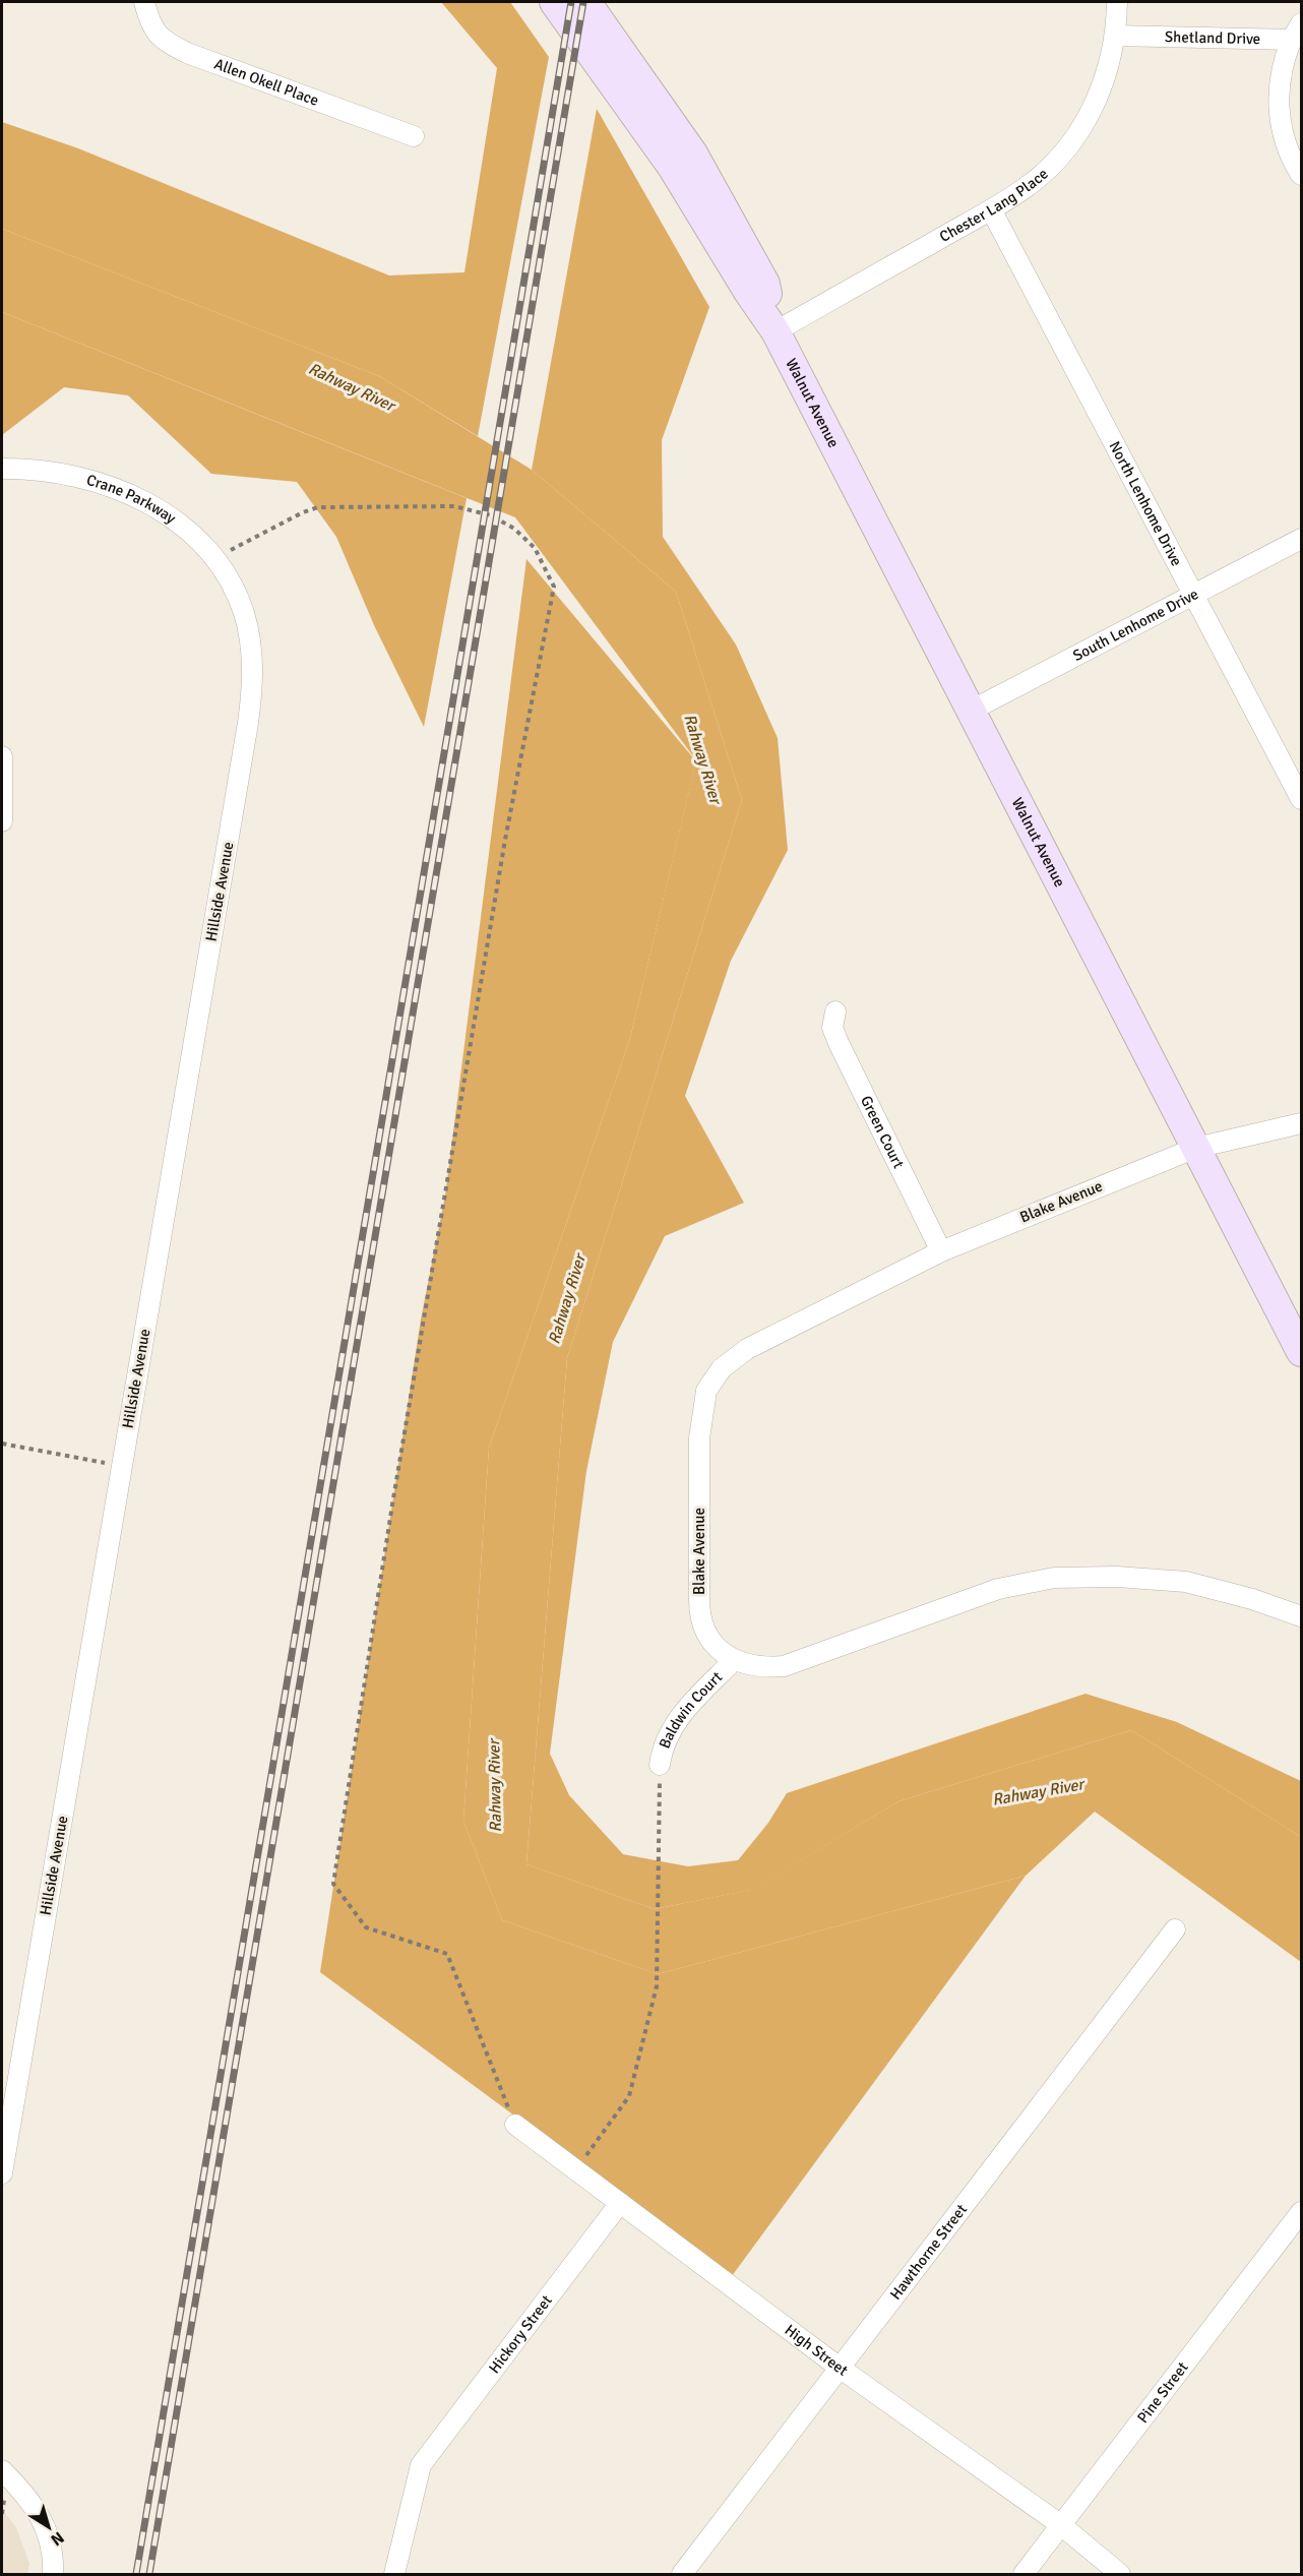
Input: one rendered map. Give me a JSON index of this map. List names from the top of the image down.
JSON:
{
  "streets": {
    "street": [
      "Shetland Drive",
      "Allen Okell Place",
      "Chester Lang Place",
      "Walnut Avenue",
      "Crane Parkway",
      "North Lenhome Drive",
      "South Lenhome Drive",
      "Hillside Avenue",
      "Green Court",
      "Blake Avenue",
      "Baldwin Court",
      "Hawthorne Street",
      "Hickory Street",
      "High Street",
      "Pine Street"
    ]
  },
  "crossings": [
    ["Shetland Drive", "Chester Lang Place"],
    ["Chester Lang Place", "Walnut Avenue"],
    ["Chester Lang Place", "North Lenhome Drive"],
    ["Walnut Avenue", "South Lenhome Drive"],
    ["Walnut Avenue", "Blake Avenue"],
    ["Crane Parkway", "Hillside Avenue"],
    ["North Lenhome Drive", "South Lenhome Drive"],
    ["Green Court", "Blake Avenue"],
    ["Blake Avenue", "Baldwin Court"],
    ["Hawthorne Street", "High Street"],
    ["Hickory Street", "High Street"],
    ["High Street", "Pine Street"]
  ],
  "water": ["Rahway River"],
  "north": "bottom right"
}
